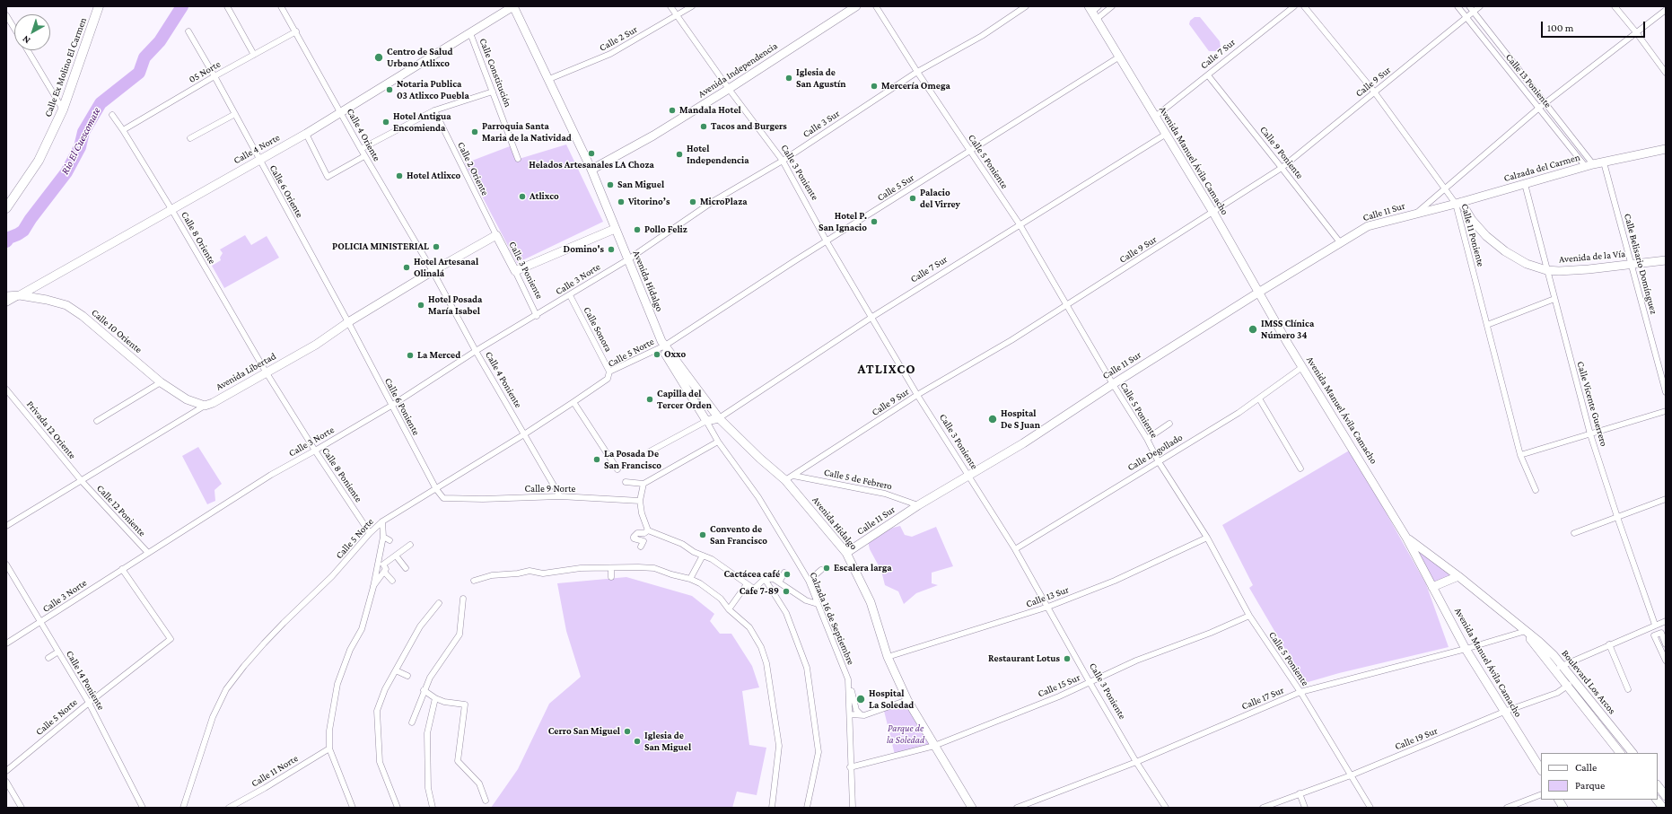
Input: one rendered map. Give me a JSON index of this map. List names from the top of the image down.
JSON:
{
  "streets": {
    "main road": [
      "Calle 7 Sur",
      "Calle Ex Molino El Carmen",
      "Avenida Independencia",
      "Calle 4 Norte",
      "Avenida Manuel Ávila Camacho",
      "Calzada del Carmen",
      "Calle 3 Poniente",
      "Calle 11 Sur",
      "Avenida de la Vía",
      "Avenida Hidalgo",
      "Calle 10 Oriente",
      "Avenida Libertad",
      "Boulevard Los Arcos"
    ],
    "street": [
      "Calle 2 Sur",
      "05 Norte",
      "Calle Constitución",
      "Calle 13 Poniente",
      "Calle 9 Sur",
      "Calle 3 Sur",
      "Calle 4 Oriente",
      "Calle 9 Poniente",
      "Calle 5 Poniente",
      "Calle 2 Oriente",
      "Calle 5 Sur",
      "Calle 6 Oriente",
      "Calle 11 Poniente",
      "Calle 8 Oriente",
      "Calle Belisario Domínguez",
      "Calle 3 Norte",
      "Calle Sonora",
      "Calle 5 Norte",
      "Calle 4 Poniente",
      "Calle Vicente Guerrero",
      "Calle 6 Poniente",
      "Privada 12 Oriente",
      "Calle Degollado",
      "Calle 8 Poniente",
      "Calle 5 de Febrero",
      "Calle 9 Norte",
      "Calle 12 Poniente",
      "Calle 13 Sur",
      "Calzada 16 de Septiembre",
      "Calle 14 Poniente",
      "Calle 15 Sur",
      "Calle 17 Sur",
      "Calle 19 Sur",
      "Calle 11 Norte"
    ]
  },
  "crossings": [
    ["Calle 2 Sur", "Calle 3 Poniente"],
    ["Calle 2 Sur", "Avenida Hidalgo"],
    ["Calle 7 Sur", "Calle 9 Poniente"],
    ["Calle 7 Sur", "Avenida Manuel Ávila Camacho"],
    ["Calle 7 Sur", "Calle 5 Poniente"],
    ["Calle 7 Sur", "Calle 3 Poniente"],
    ["Calle 7 Sur", "Avenida Hidalgo"],
    ["Calle 7 Sur", "Calzada 16 de Septiembre"],
    ["Avenida Independencia", "Calle 3 Poniente"],
    ["Avenida Independencia", "Avenida Hidalgo"],
    ["05 Norte", "Calle 4 Oriente"],
    ["05 Norte", "Calle 6 Oriente"],
    ["05 Norte", "Calle 8 Oriente"],
    ["Calle Constitución", "Calle 4 Norte"],
    ["Calle 13 Poniente", "Calle 9 Sur"],
    ["Calle 13 Poniente", "Calzada del Carmen"],
    ["Calle 13 Poniente", "Calle 11 Sur"],
    ["Calle 9 Sur", "Calle 9 Poniente"],
    ["Calle 9 Sur", "Avenida Manuel Ávila Camacho"],
    ["Calle 9 Sur", "Calle 5 Poniente"],
    ["Calle 9 Sur", "Calle 3 Poniente"],
    ["Calle 9 Sur", "Calle 11 Poniente"],
    ["Calle 9 Sur", "Avenida Hidalgo"],
    ["Calle 9 Sur", "Calle 5 de Febrero"],
    ["Calle 3 Sur", "Calle 5 Poniente"],
    ["Calle 3 Sur", "Calle 3 Poniente"],
    ["Calle 3 Sur", "Calle 3 Norte"],
    ["Calle 3 Sur", "Avenida Hidalgo"],
    ["Calle 4 Oriente", "Calle 4 Norte"],
    ["Calle 4 Oriente", "Avenida Libertad"],
    ["Calle 4 Oriente", "Calle 4 Poniente"],
    ["Calle 4 Norte", "Calle 6 Oriente"],
    ["Calle 4 Norte", "Calle 8 Oriente"],
    ["Calle 4 Norte", "Avenida Hidalgo"],
    ["Calle 4 Norte", "Calle 10 Oriente"],
    ["Calle 9 Poniente", "Calle 11 Sur"],
    ["Avenida Manuel Ávila Camacho", "Calle 5 Sur"],
    ["Avenida Manuel Ávila Camacho", "Calle 11 Sur"],
    ["Avenida Manuel Ávila Camacho", "Calle Degollado"],
    ["Avenida Manuel Ávila Camacho", "Boulevard Los Arcos"],
    ["Avenida Manuel Ávila Camacho", "Calle 17 Sur"],
    ["Avenida Manuel Ávila Camacho", "Calle 19 Sur"],
    ["Calle 5 Poniente", "Calle 5 Sur"],
    ["Calle 5 Poniente", "Calle 11 Sur"],
    ["Calle 5 Poniente", "Calle Degollado"],
    ["Calle 5 Poniente", "Calle 13 Sur"],
    ["Calle 5 Poniente", "Calle 15 Sur"],
    ["Calle 5 Poniente", "Calle 17 Sur"],
    ["Calle 5 Poniente", "Calle 19 Sur"],
    ["Calzada del Carmen", "Calle 11 Sur"],
    ["Calzada del Carmen", "Calle 11 Poniente"],
    ["Calzada del Carmen", "Avenida de la Vía"],
    ["Calzada del Carmen", "Calle Belisario Domínguez"],
    ["Calzada del Carmen", "Calle Vicente Guerrero"],
    ["Calle 2 Oriente", "Calle 3 Poniente"],
    ["Calle 2 Oriente", "Avenida Libertad"],
    ["Calle 3 Poniente", "Calle 5 Sur"],
    ["Calle 3 Poniente", "Calle 11 Sur"],
    ["Calle 3 Poniente", "Calle 3 Norte"],
    ["Calle 3 Poniente", "Avenida Libertad"],
    ["Calle 3 Poniente", "Calle Degollado"],
    ["Calle 3 Poniente", "Calle 13 Sur"],
    ["Calle 3 Poniente", "Calle 15 Sur"],
    ["Calle 3 Poniente", "Calle 17 Sur"],
    ["Calle 5 Sur", "Avenida Hidalgo"],
    ["Calle 5 Sur", "Calle 5 Norte"],
    ["Calle 6 Oriente", "Avenida Libertad"],
    ["Calle 6 Oriente", "Calle 6 Poniente"],
    ["Calle 11 Sur", "Calle 11 Poniente"],
    ["Calle 11 Sur", "Avenida Hidalgo"],
    ["Calle 11 Sur", "Calle 5 de Febrero"],
    ["Calle 11 Poniente", "Avenida de la Vía"],
    ["Calle 8 Oriente", "Avenida Libertad"],
    ["Calle 8 Oriente", "Calle 8 Poniente"],
    ["Avenida de la Vía", "Calle Belisario Domínguez"],
    ["Avenida de la Vía", "Calle Vicente Guerrero"],
    ["Calle 3 Norte", "Avenida Hidalgo"],
    ["Calle 3 Norte", "Calle Sonora"],
    ["Calle 3 Norte", "Calle 5 Norte"],
    ["Calle 3 Norte", "Calle 4 Poniente"],
    ["Calle 3 Norte", "Calle 6 Poniente"],
    ["Calle 3 Norte", "Calle 8 Poniente"],
    ["Calle 3 Norte", "Calle 12 Poniente"],
    ["Calle 3 Norte", "Calle 14 Poniente"],
    ["Avenida Hidalgo", "Calle 5 Norte"],
    ["Avenida Hidalgo", "Calle 13 Sur"],
    ["Avenida Hidalgo", "Calzada 16 de Septiembre"],
    ["Avenida Hidalgo", "Calle 15 Sur"],
    ["Calle Sonora", "Calle 5 Norte"],
    ["Calle 10 Oriente", "Avenida Libertad"],
    ["Calle 5 Norte", "Calle 4 Poniente"],
    ["Calle 5 Norte", "Calle 6 Poniente"],
    ["Calle 5 Norte", "Calle 8 Poniente"],
    ["Calle 5 Norte", "Calle 14 Poniente"],
    ["Avenida Libertad", "Calle 4 Poniente"],
    ["Avenida Libertad", "Calle 6 Poniente"],
    ["Avenida Libertad", "Privada 12 Oriente"],
    ["Avenida Libertad", "Calle 8 Poniente"],
    ["Avenida Libertad", "Calle 12 Poniente"],
    ["Calle 4 Poniente", "Calle 9 Norte"],
    ["Calle 6 Poniente", "Calle 9 Norte"],
    ["Privada 12 Oriente", "Calle 12 Poniente"],
    ["Calzada 16 de Septiembre", "Calle 15 Sur"],
    ["Boulevard Los Arcos", "Calle 17 Sur"],
    ["Boulevard Los Arcos", "Calle 19 Sur"]
  ],
  "districts": ["ATLIXCO"],
  "water": ["Rio El Cuescomate"],
  "parks": ["Parque de la Soledad"],
  "places": [
    "Centro de Salud Urbano Atlixco",
    "Iglesia de San Agustín",
    "Mercería Omega",
    "Notaria Publica 03 Atlixco Puebla",
    "Mandala Hotel",
    "Hotel Antigua Encomienda",
    "Tacos and Burgers",
    "Parroquia Santa Maria de la Natividad",
    "Helados Artesanales LA Choza",
    "Hotel Independencia",
    "Hotel Atlixco",
    "San Miguel",
    "Atlixco",
    "Palacio del Virrey",
    "Vitorino’s",
    "MicroPlaza",
    "Hotel P. San Ignacio",
    "Pollo Feliz",
    "POLICIA MINISTERIAL",
    "Domino's",
    "Hotel Artesanal Olinalá",
    "Hotel Posada María Isabel",
    "IMSS Clínica Número 34",
    "Oxxo",
    "La Merced",
    "Capilla del Tercer Orden",
    "Hospital De S Juan",
    "La Posada De San Francisco",
    "Convento de San Francisco",
    "Escalera larga",
    "Cactácea café",
    "Cafe 7-89",
    "Restaurant Lotus",
    "Hospital La Soledad",
    "Cerro San Miguel",
    "Iglesia de San Miguel"
  ],
  "legend": ["Calle", "Parque"],
  "scale_bar": "100 m",
  "north": "bottom left"
}
